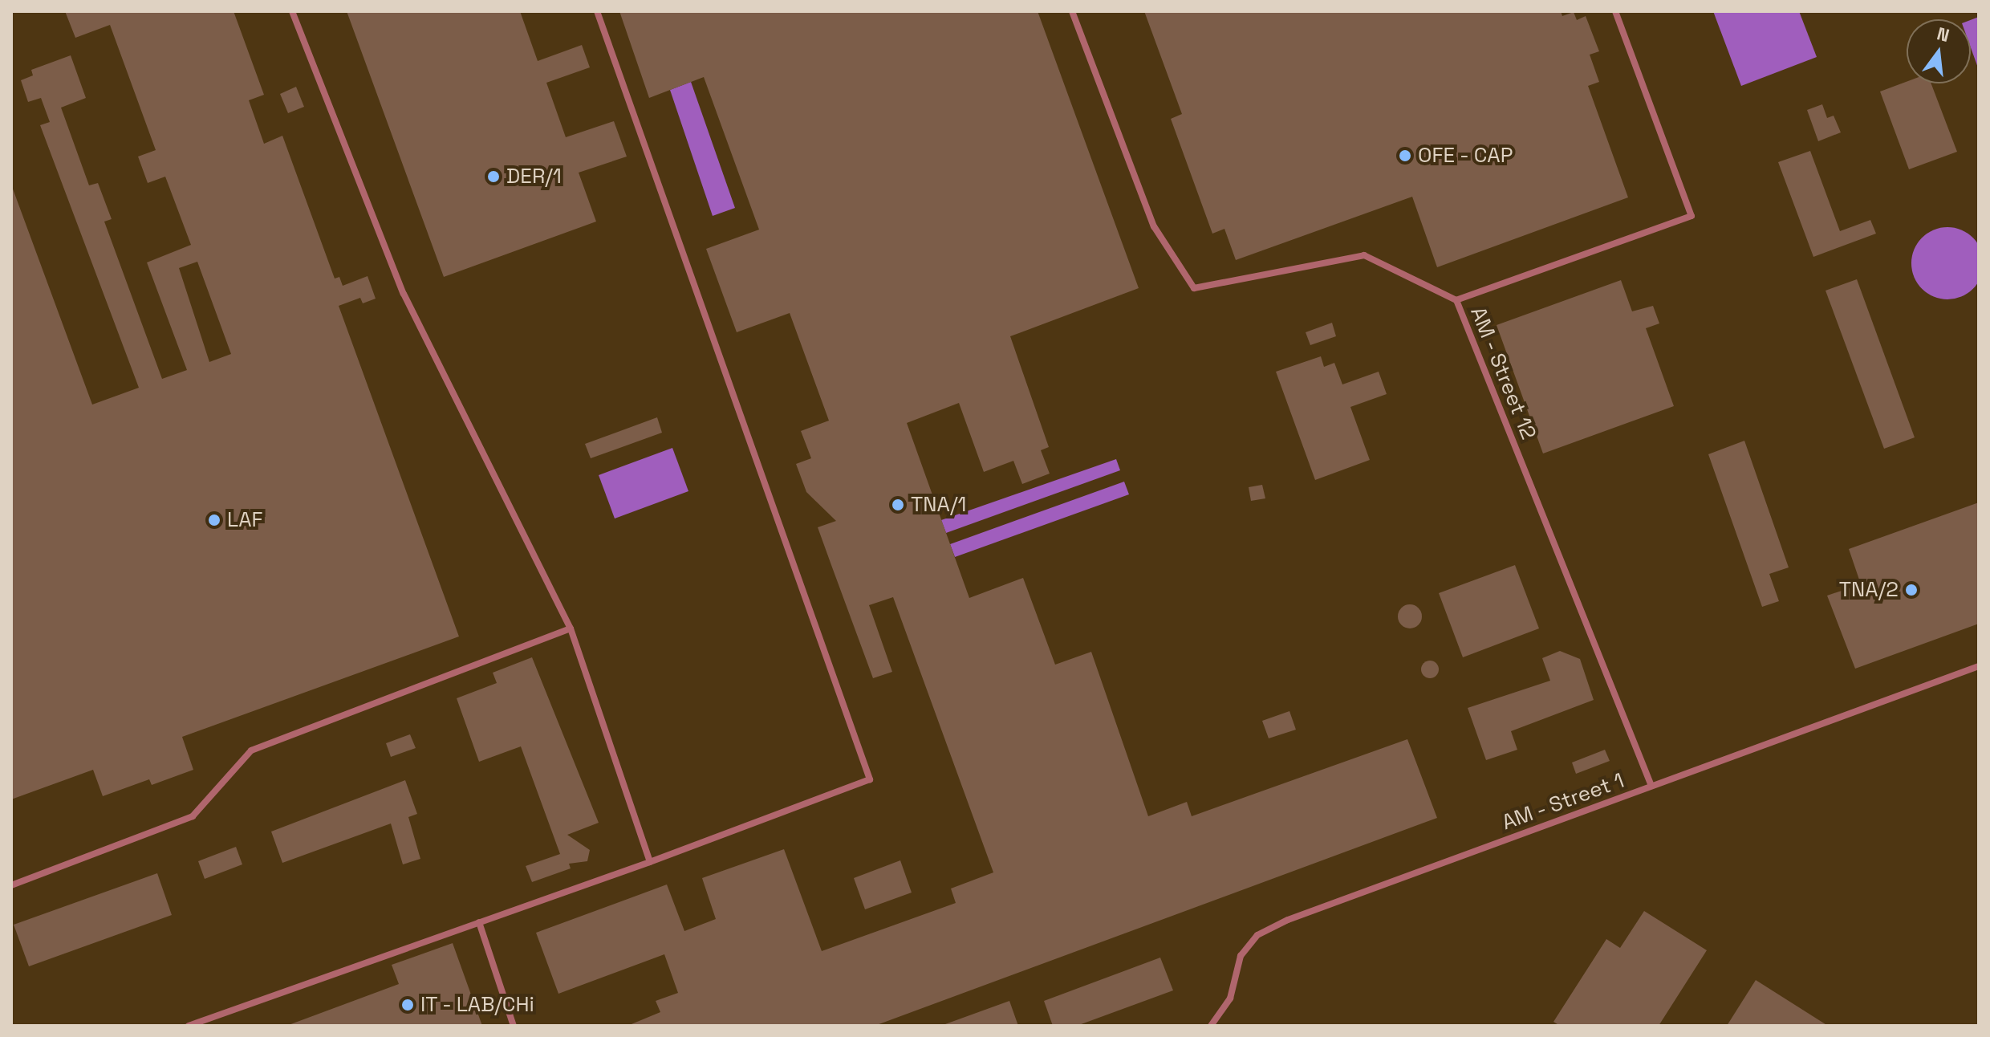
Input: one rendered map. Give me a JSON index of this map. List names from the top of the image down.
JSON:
{
  "streets": {
    "lane": ["AM - Street 12", "AM - Street 1"]
  },
  "crossings": [
    ["AM - Street 12", "AM - Street 1"]
  ],
  "places": [
    "OFE - CAP",
    "DER/1",
    "TNA/1",
    "LAF",
    "TNA/2",
    "IT - LAB/CHi"
  ],
  "north": "top"
}
